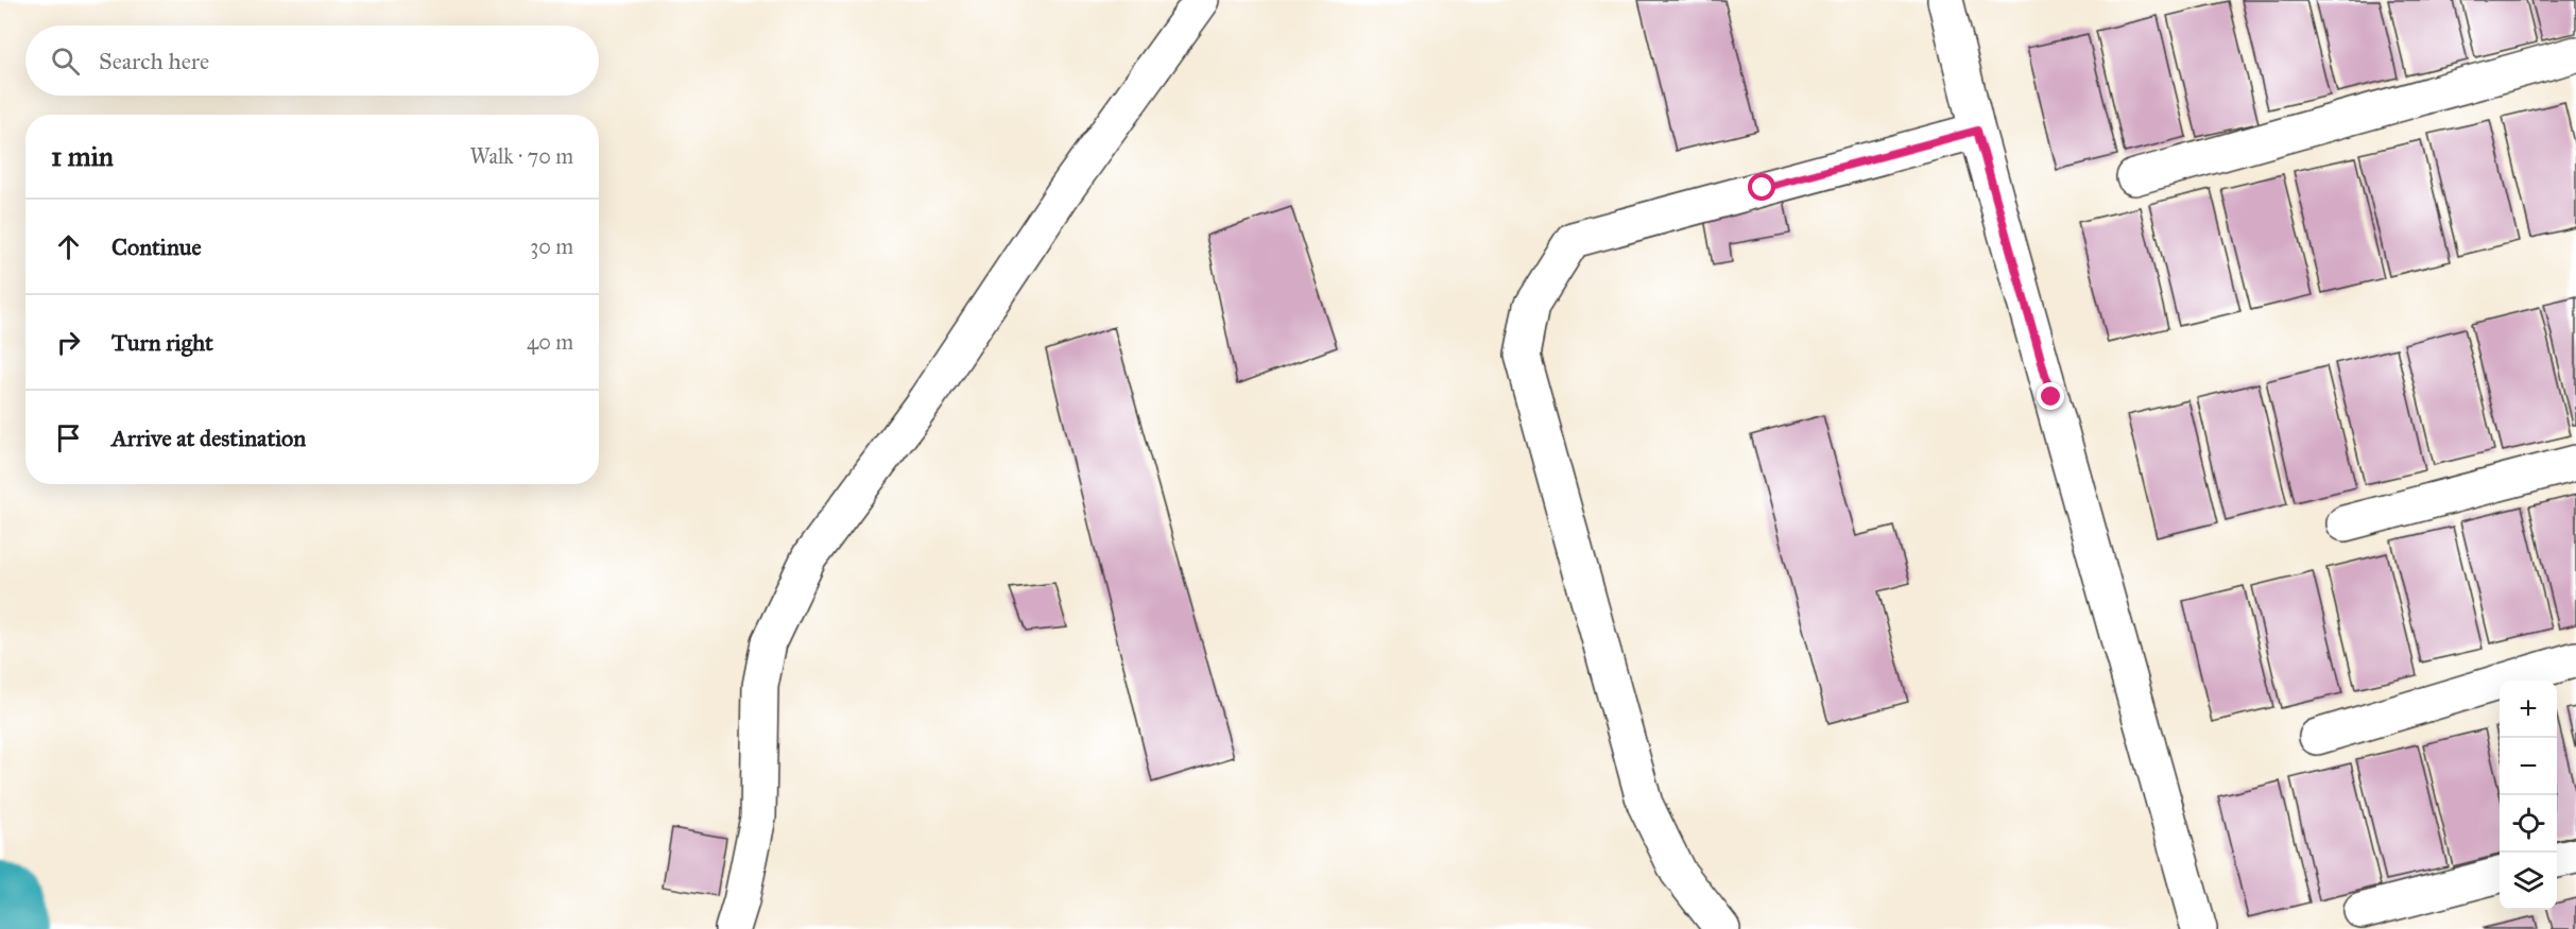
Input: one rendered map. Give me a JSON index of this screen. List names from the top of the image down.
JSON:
{
  "page": {
    "search": "Search here",
    "heading": ["1 min", "Walk · 70 m"],
    "list": [
      ["Continue", "30 m"],
      ["Turn right", "40 m"],
      "Arrive at destination"
    ],
    "map_buttons": ["+", "−"]
  }
}
